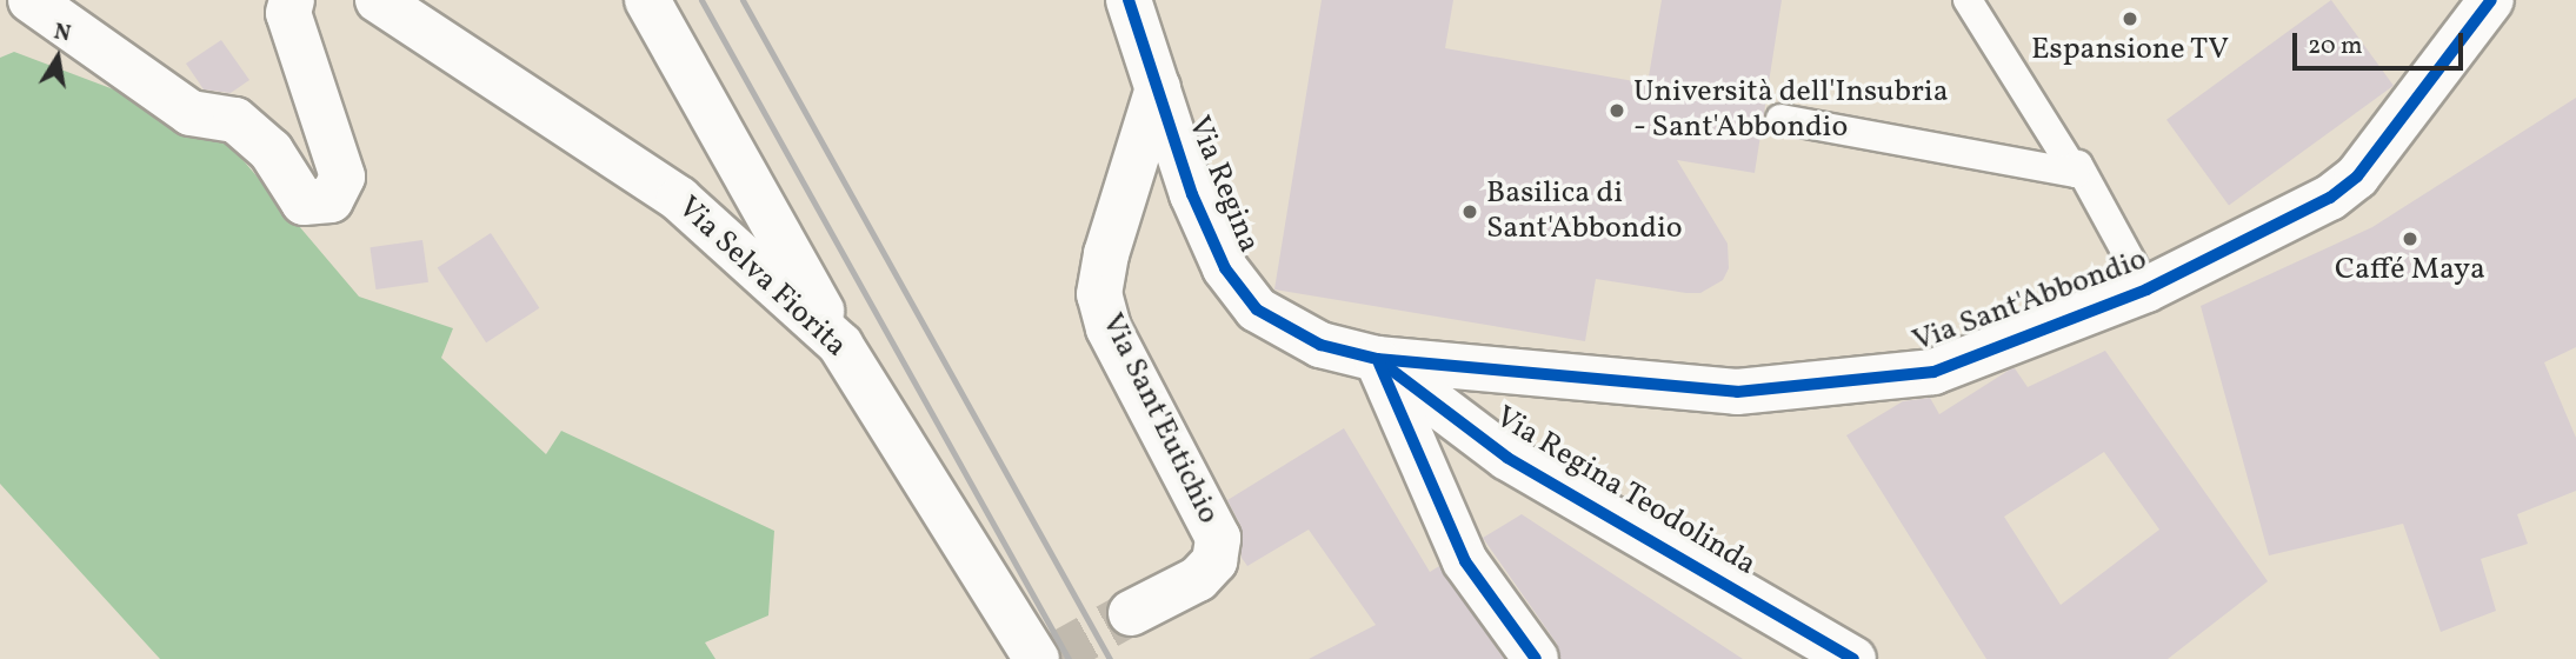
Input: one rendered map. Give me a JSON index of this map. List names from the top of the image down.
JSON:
{
  "streets": {
    "street": [
      "Via Regina",
      "Via Selva Fiorita",
      "Via Sant'Abbondio",
      "Via Sant'Eutichio",
      "Via Regina Teodolinda"
    ]
  },
  "crossings": [
    ["Via Regina", "Via Sant'Abbondio"],
    ["Via Regina", "Via Sant'Eutichio"],
    ["Via Regina", "Via Regina Teodolinda"],
    ["Via Sant'Abbondio", "Via Regina Teodolinda"]
  ],
  "places": [
    "Espansione TV",
    "Università dell'Insubria - Sant'Abbondio",
    "Basilica di Sant'Abbondio",
    "Caffé Maya"
  ],
  "scale_bar": "20 m",
  "north": "top"
}
